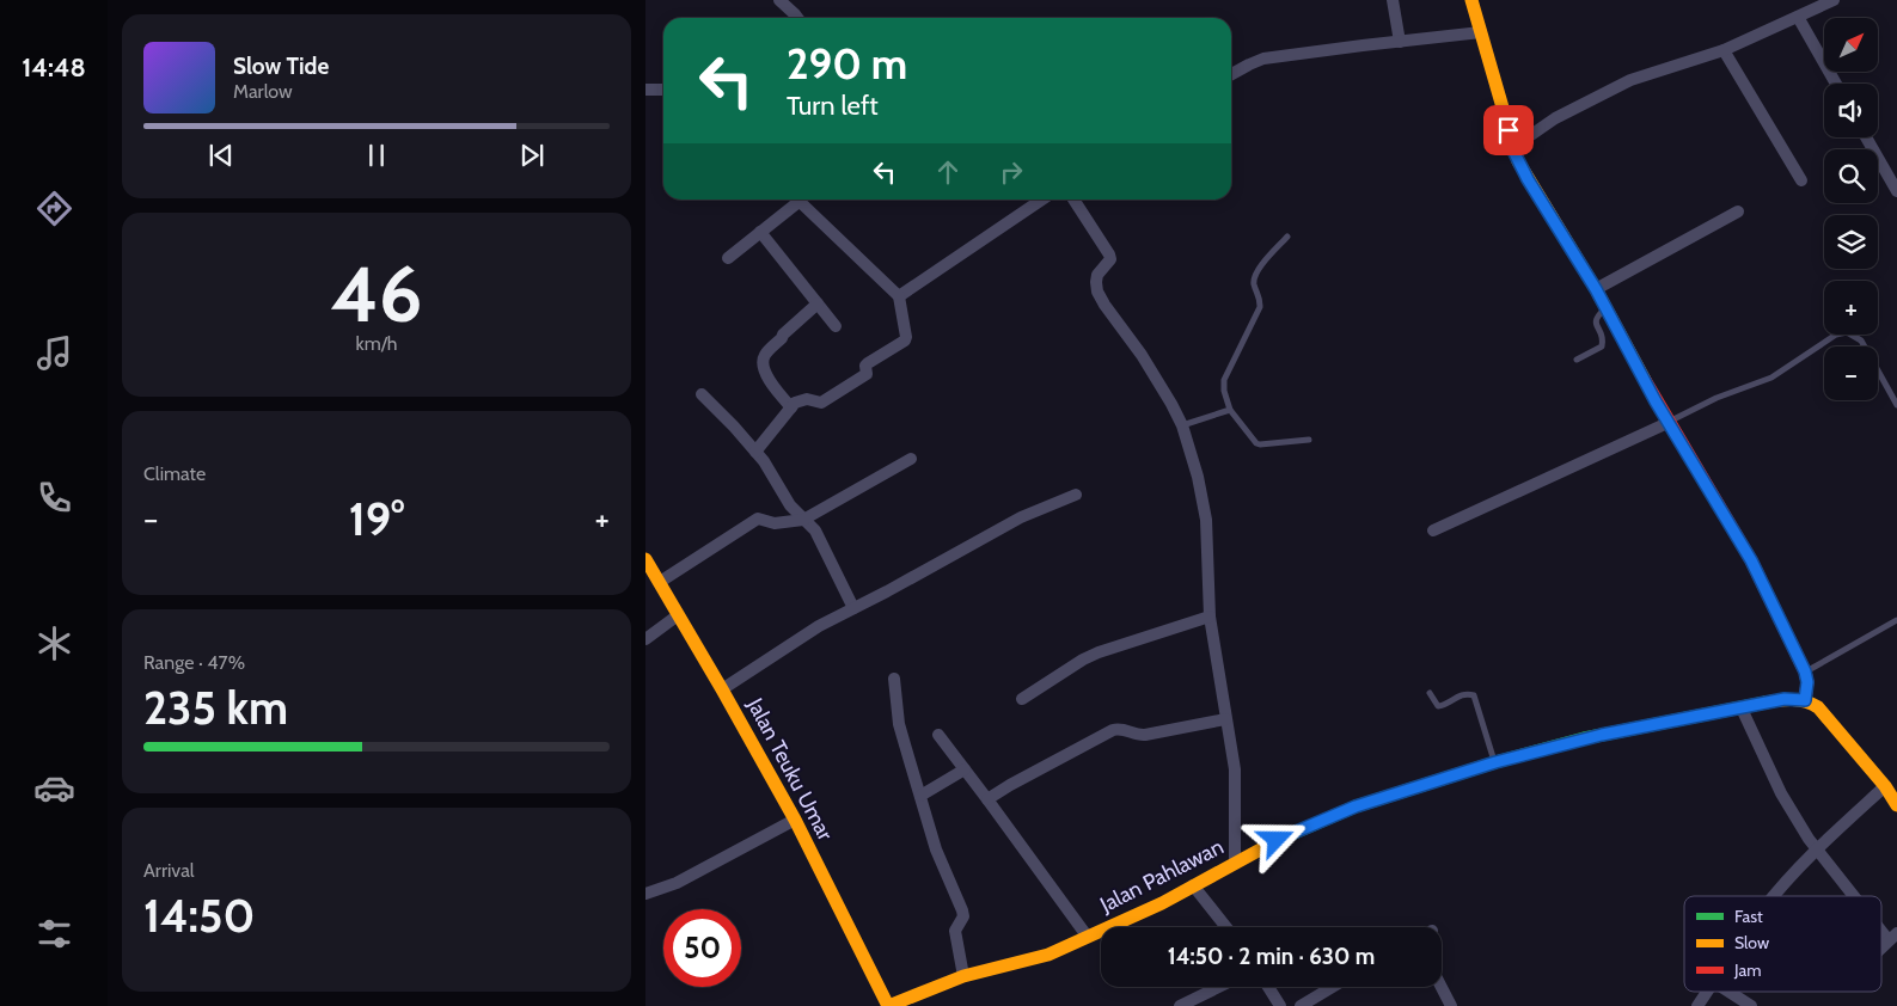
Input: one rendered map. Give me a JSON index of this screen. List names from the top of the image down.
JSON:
{
  "streets": {
    "main road": ["Jalan Teuku Umar", "Jalan Pahlawan"]
  },
  "crossings": [
    ["Jalan Teuku Umar", "Jalan Pahlawan"]
  ],
  "legend": ["Fast", "Slow", "Jam"],
  "north": "top right",
  "page": {
    "tabs": "14:48",
    "map_buttons": ["+", "−"],
    "turn": ["290 m", "Turn left"],
    "song": ["Slow Tide", "Marlow"],
    "tile": [
      ["46", "km/h"],
      "Climate",
      ["Range · 47%", "235 km"],
      ["Arrival", "14:50"]
    ],
    "heat": ["−", "19°", "+"],
    "limit": "50",
    "trip": "14:50 · 2 min · 630 m"
  }
}
